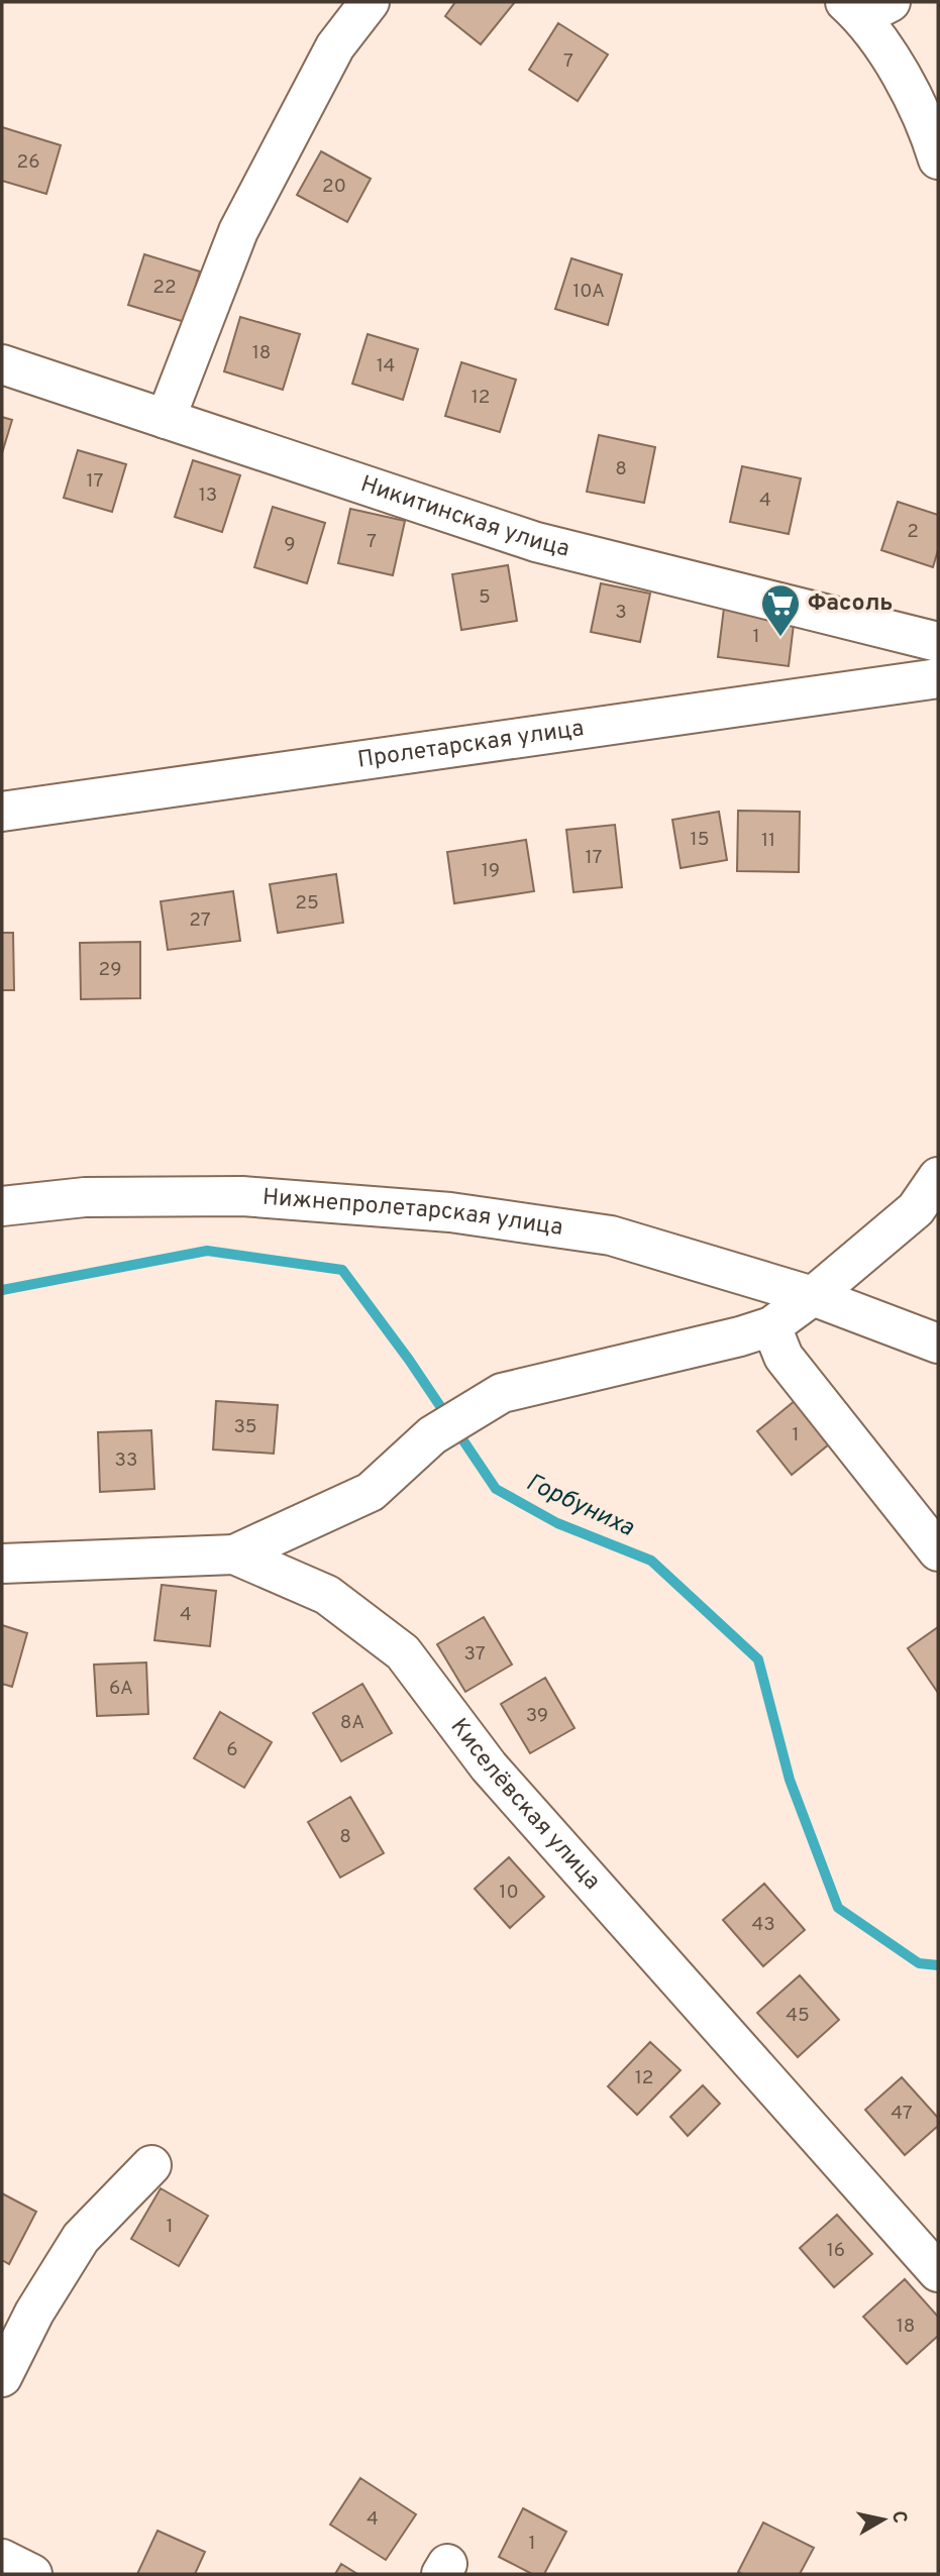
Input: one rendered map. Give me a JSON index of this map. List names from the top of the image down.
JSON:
{
  "streets": {
    "street": [
      "Никитинская улица",
      "Пролетарская улица",
      "Нижнепролетарская улица",
      "Киселёвская улица"
    ]
  },
  "water": ["Горбуниха"],
  "places": {
    "supermarket": ["Фасоль"]
  },
  "house_numbers": [
    "7",
    "26",
    "20",
    "22",
    "10А",
    "18",
    "14",
    "12",
    "8",
    "17",
    "13",
    "4",
    "2",
    "7",
    "9",
    "5",
    "3",
    "1",
    "15",
    "11",
    "17",
    "19",
    "25",
    "27",
    "29",
    "35",
    "1",
    "33",
    "4",
    "37",
    "6А",
    "39",
    "8А",
    "6",
    "8",
    "10",
    "43",
    "45",
    "12",
    "47",
    "1",
    "16",
    "18",
    "4",
    "1"
  ],
  "north": "right"
}
